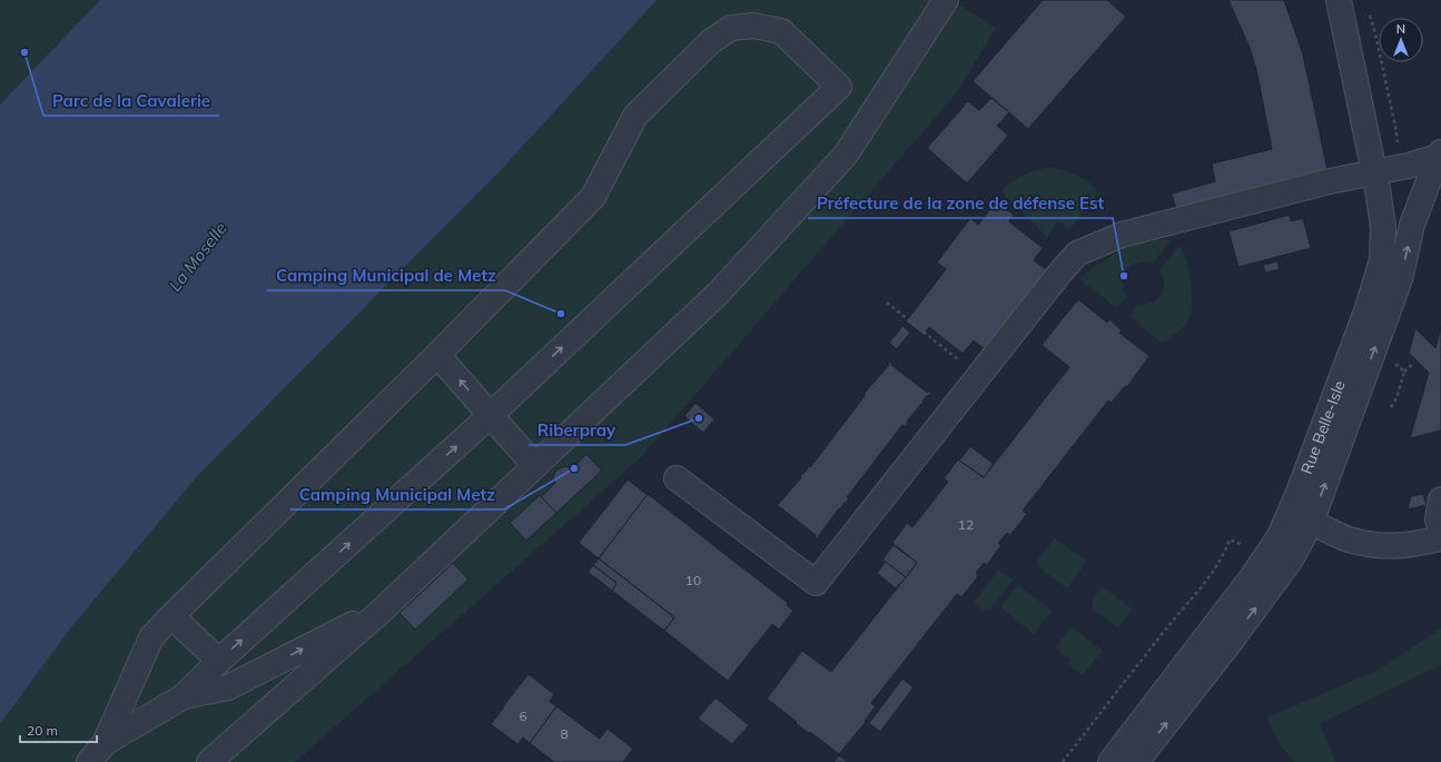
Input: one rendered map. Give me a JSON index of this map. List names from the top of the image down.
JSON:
{
  "streets": {
    "street": ["Rue Belle-Isle"]
  },
  "water": ["La Moselle"],
  "places": [
    "Parc de la Cavalerie",
    "Préfecture de la zone de défense Est",
    "Camping Municipal de Metz",
    "Riberpray",
    "Camping Municipal Metz"
  ],
  "house_numbers": [
    "12",
    "10",
    "6",
    "8"
  ],
  "scale_bar": "20 m",
  "north": "top"
}
